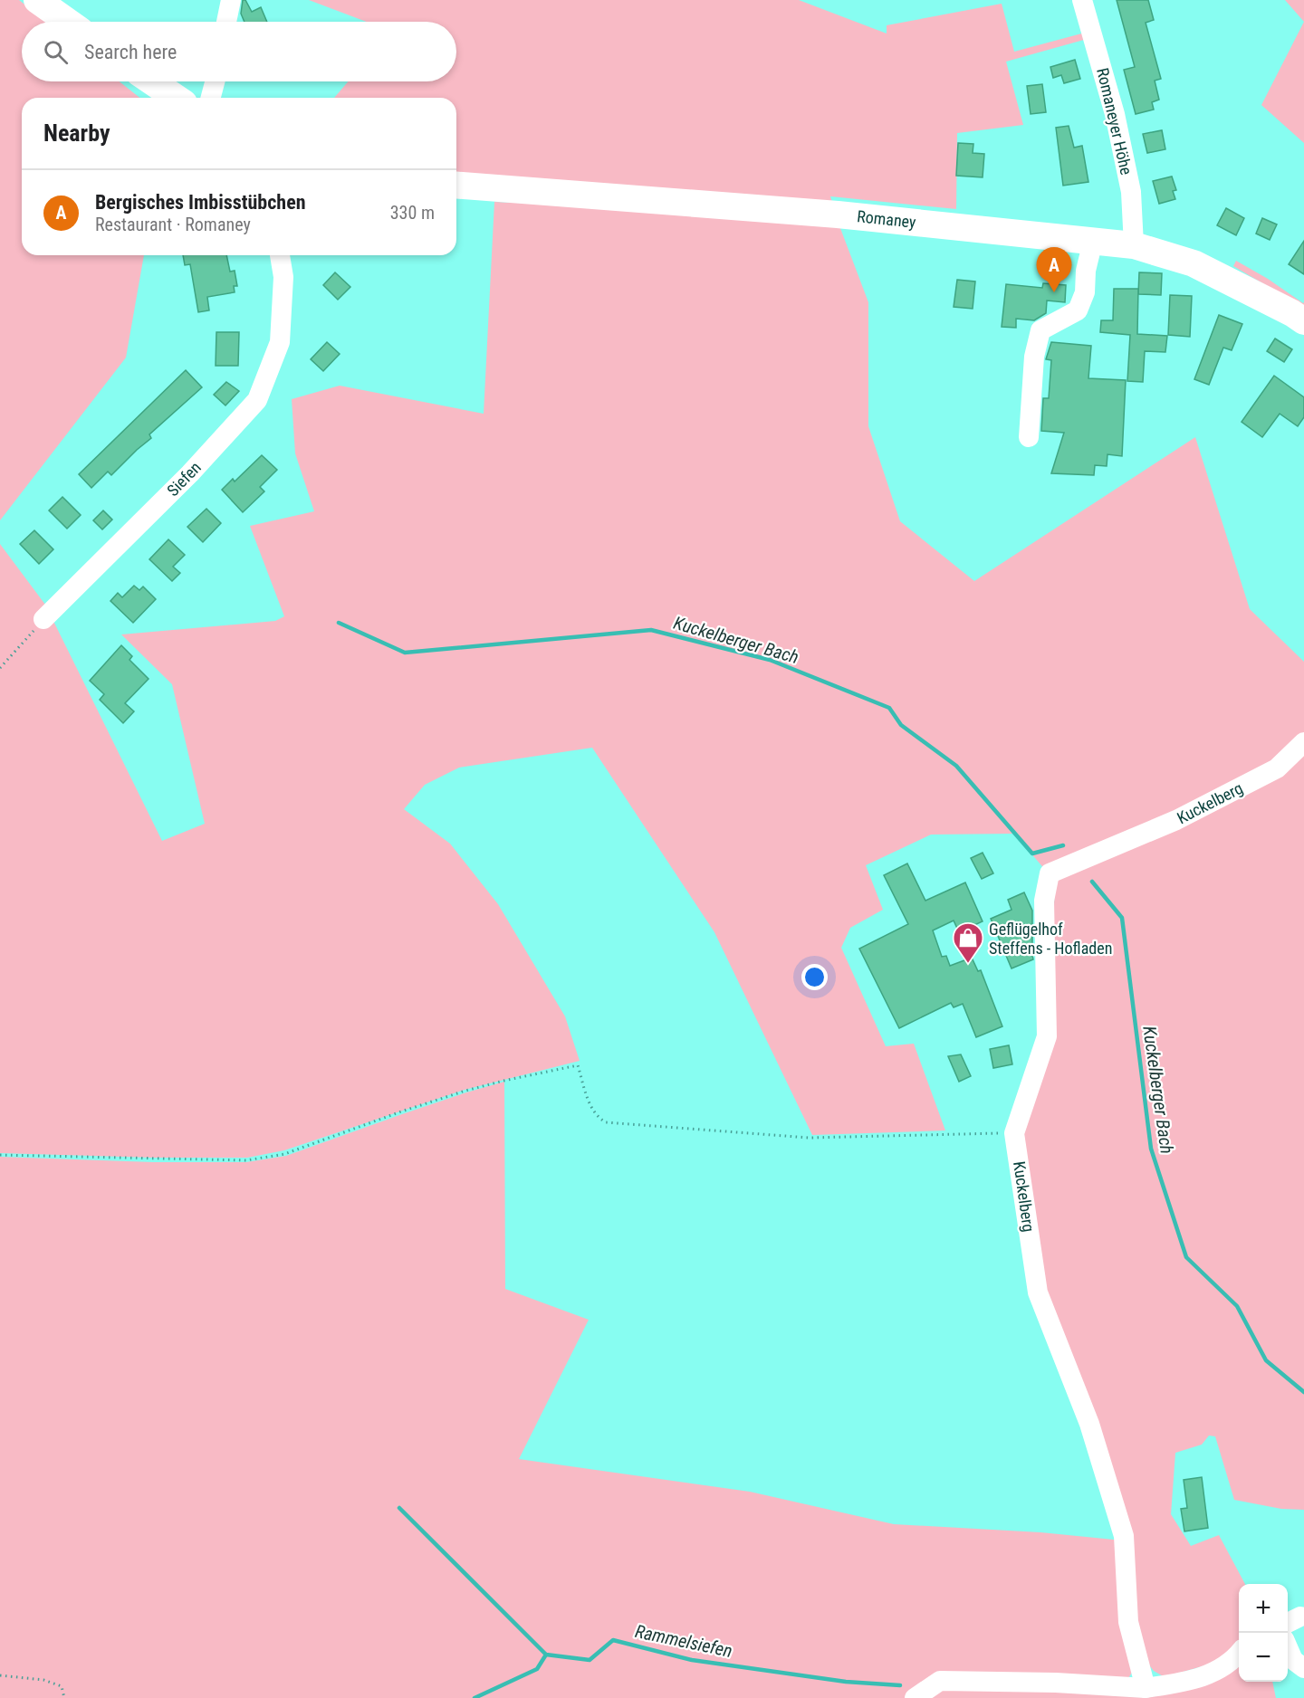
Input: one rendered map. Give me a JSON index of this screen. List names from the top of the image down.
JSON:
{
  "streets": {
    "main road": ["Romaney"],
    "street": ["Romaneyer Höhe", "Siefen", "Kuckelberg"]
  },
  "crossings": [
    ["Romaneyer Höhe", "Romaney"]
  ],
  "water": ["Kuckelberger Bach", "Rammelsiefen"],
  "places": {
    "shop": ["Geflügelhof Steffens - Hofladen"]
  },
  "page": {
    "search": "Search here",
    "heading": "Nearby",
    "list": [
      {
        "mark": "A",
        "name": "Bergisches Imbisstübchen",
        "note": "Restaurant · Romaney",
        "value": "330 m"
      }
    ],
    "pins": "A",
    "map_buttons": ["+", "−"]
  }
}
